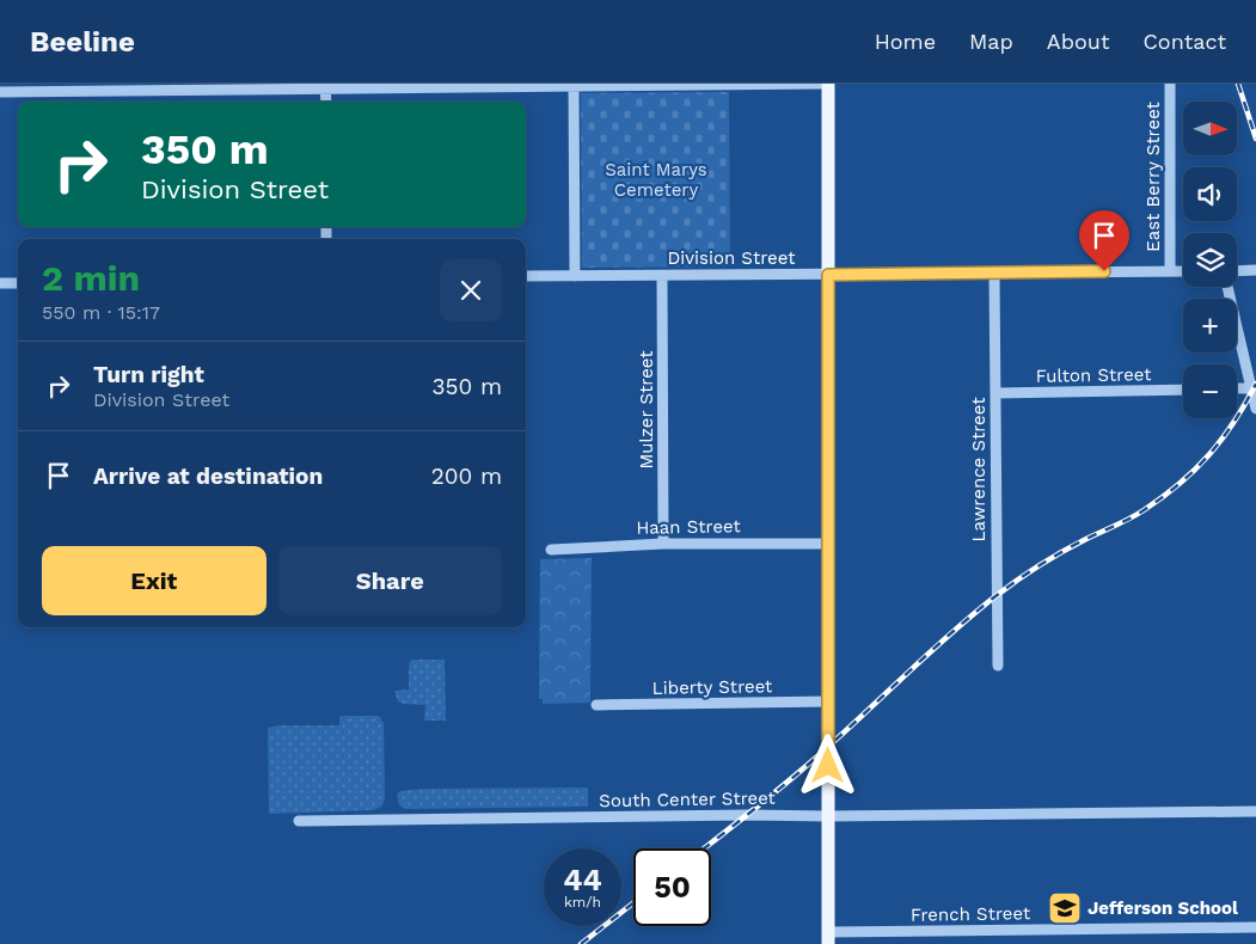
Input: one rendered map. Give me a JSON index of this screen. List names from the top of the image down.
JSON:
{
  "streets": {
    "street": [
      "East Berry Street",
      "Division Street",
      "Fulton Street",
      "Mulzer Street",
      "Lawrence Street",
      "Haan Street",
      "Liberty Street",
      "South Center Street",
      "French Street"
    ]
  },
  "crossings": [
    ["East Berry Street", "Division Street"],
    ["Division Street", "Mulzer Street"],
    ["Division Street", "Lawrence Street"],
    ["Fulton Street", "Lawrence Street"],
    ["Mulzer Street", "Haan Street"]
  ],
  "parks": ["Saint Marys Cemetery"],
  "places": {
    "school or university": ["Jefferson School"]
  },
  "north": "right",
  "page": {
    "header": "Beeline",
    "nav": [
      "Home",
      "Map",
      "About",
      "Contact"
    ],
    "map_buttons": ["+", "−"],
    "turn": ["350 m", "Division Street"],
    "heading": ["2 min", "550 m · 15:17"],
    "list": [
      {
        "name": "Turn right",
        "note": "Division Street",
        "value": "350 m"
      },
      {
        "name": "Arrive at destination",
        "value": "200 m"
      }
    ],
    "buttons": ["Exit", "Share"],
    "speed": "44 km/h",
    "limit": "50"
  }
}
